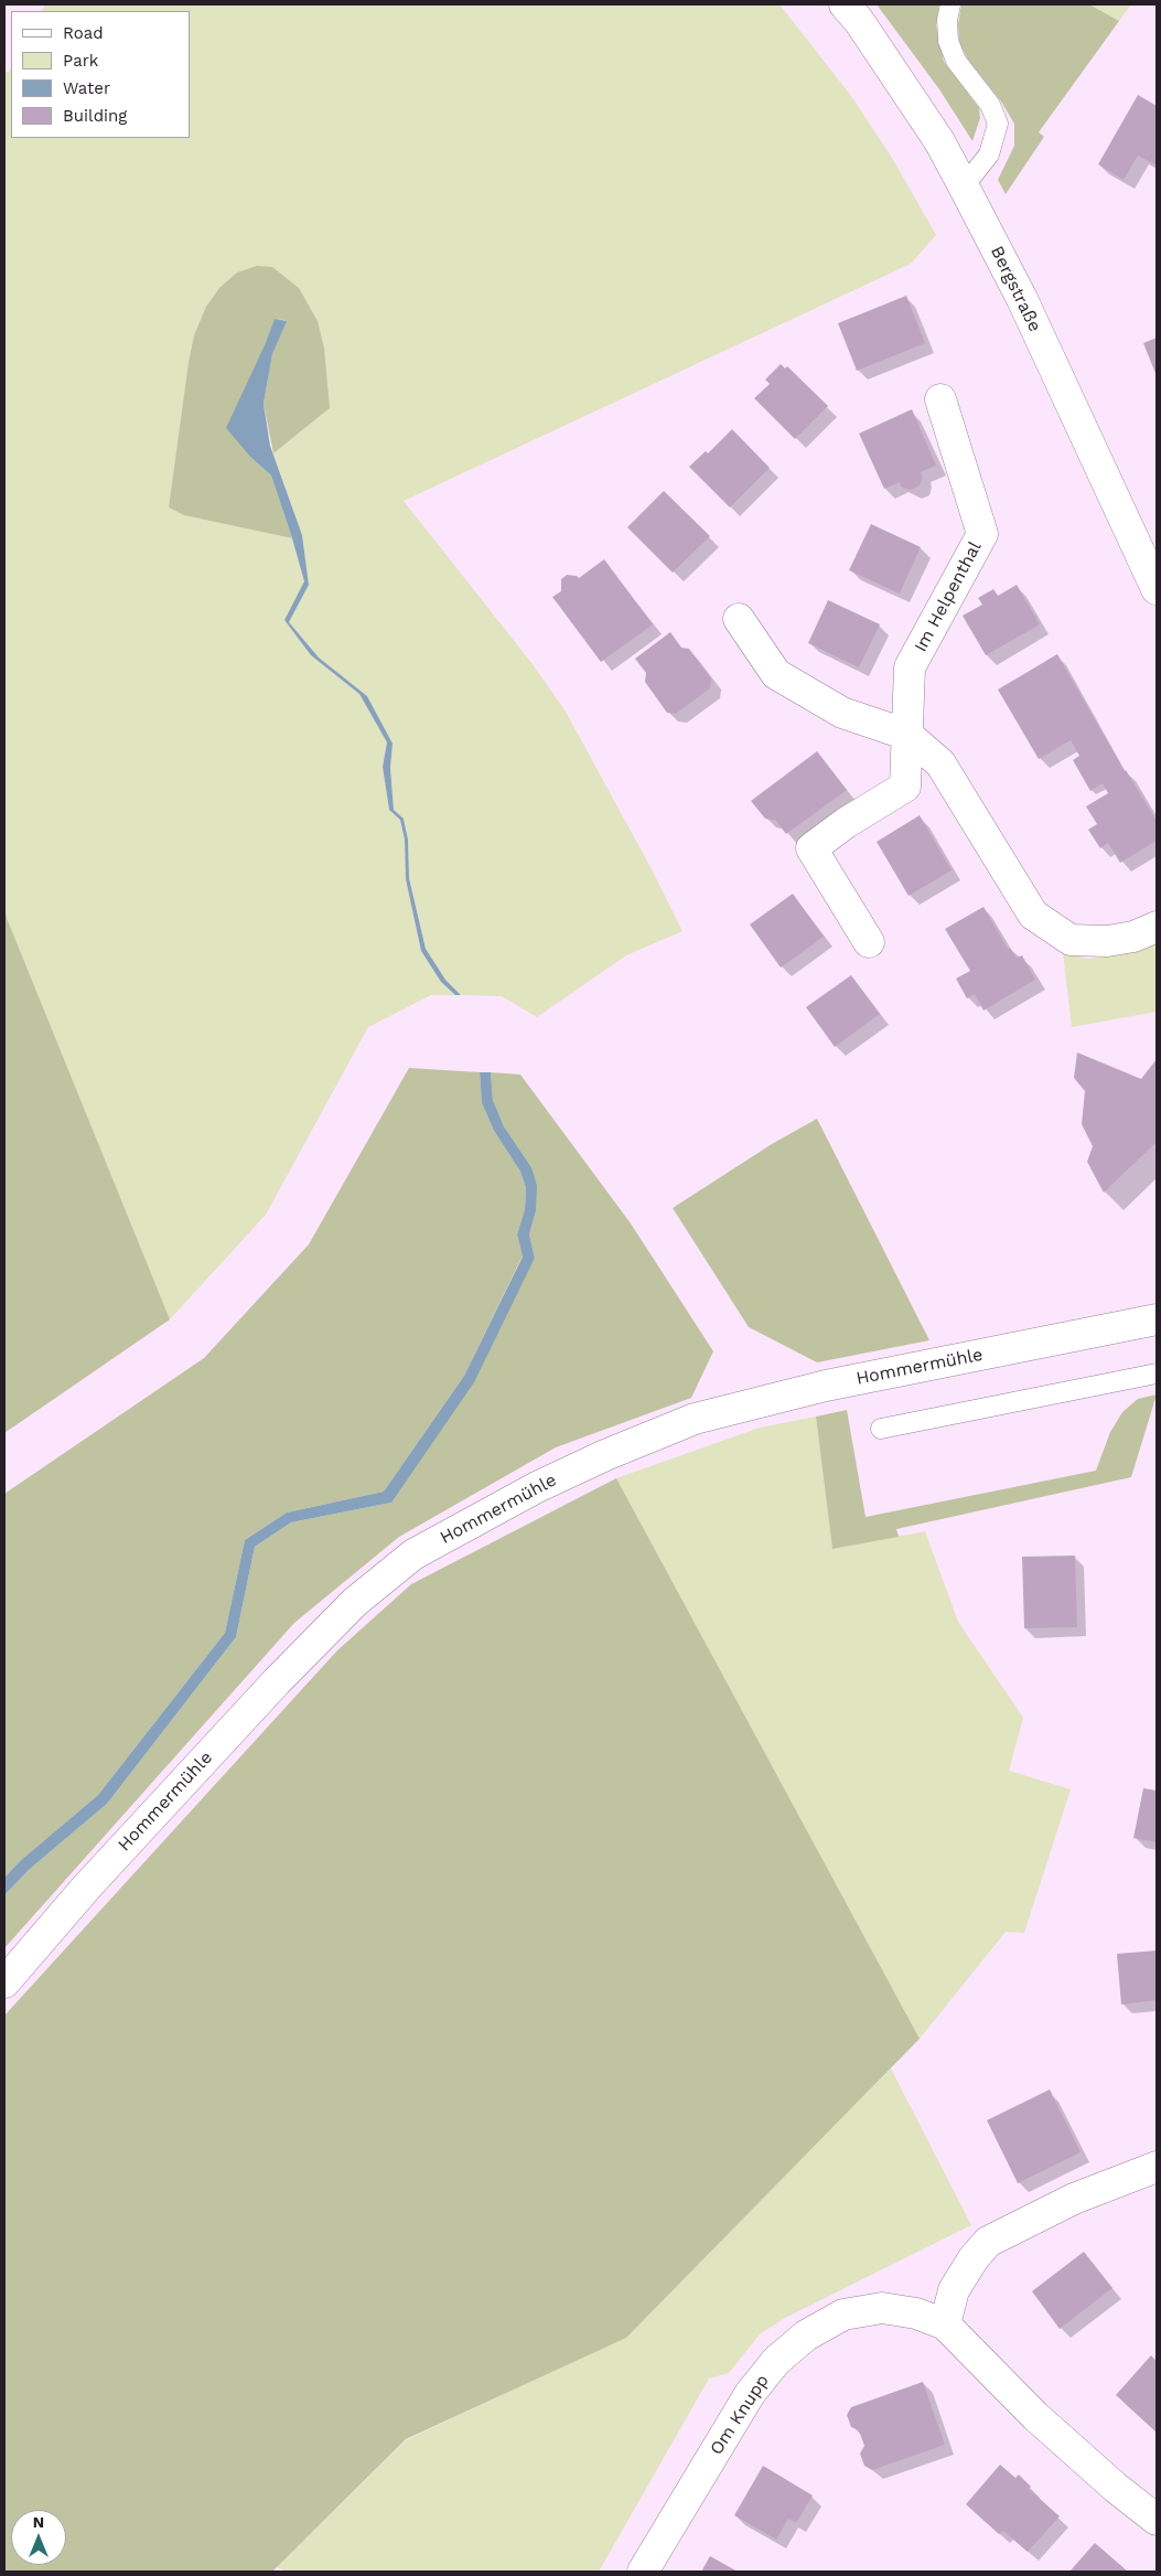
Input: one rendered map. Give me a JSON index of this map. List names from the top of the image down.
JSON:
{
  "streets": {
    "street": [
      "Bergstraße",
      "Im Helpenthal",
      "Hommermühle",
      "Om Knupp"
    ]
  },
  "legend": [
    "Road",
    "Park",
    "Water",
    "Building"
  ],
  "north": "top"
}
